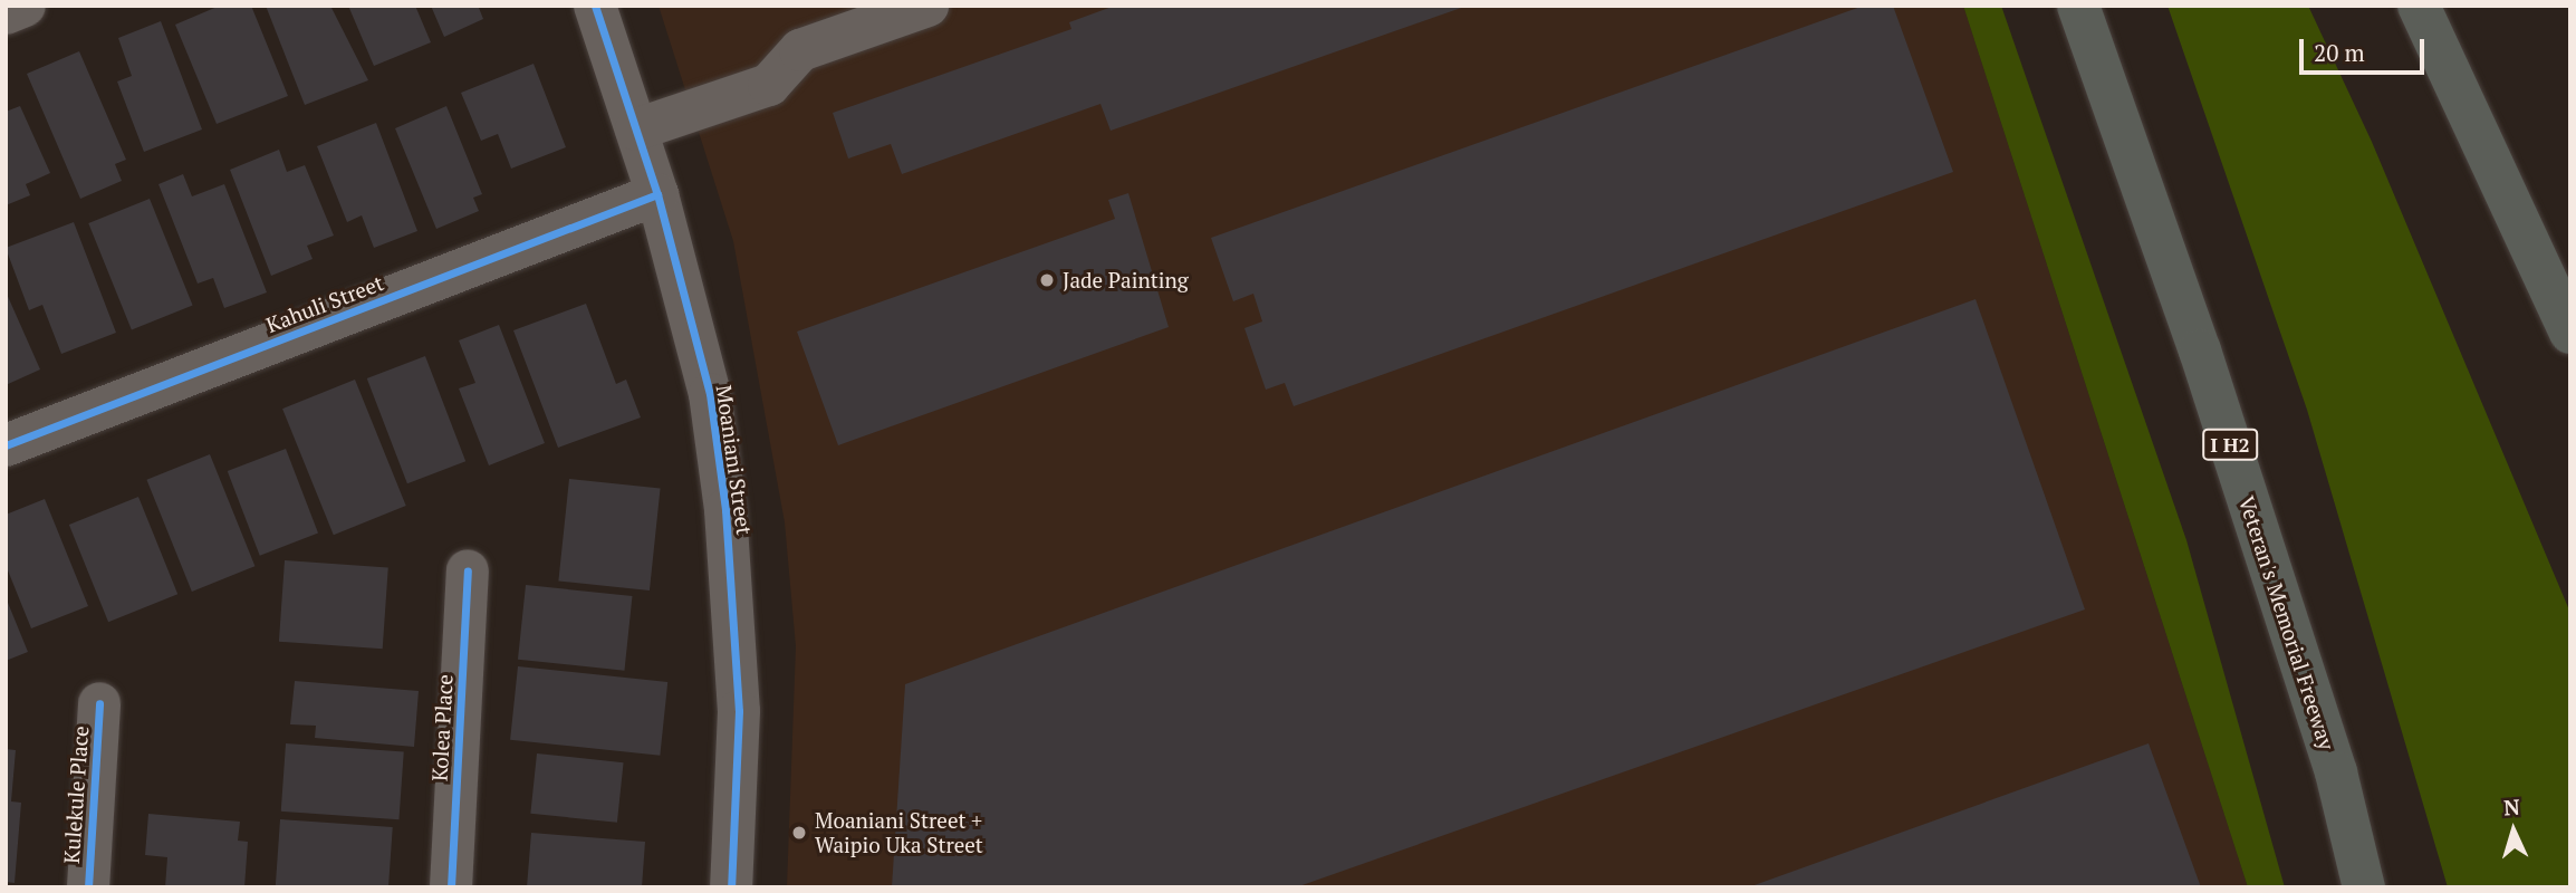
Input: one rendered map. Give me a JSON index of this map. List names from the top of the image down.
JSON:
{
  "streets": {
    "highway": ["I H2", "Veteran's Memorial Freeway"],
    "street": [
      "Kahuli Street",
      "Moaniani Street",
      "Kolea Place",
      "Kulekule Place"
    ]
  },
  "crossings": [
    ["Kahuli Street", "Moaniani Street"]
  ],
  "places": ["Jade Painting", "Moaniani Street + Waipio Uka Street"],
  "scale_bar": "20 m",
  "north": "top"
}
